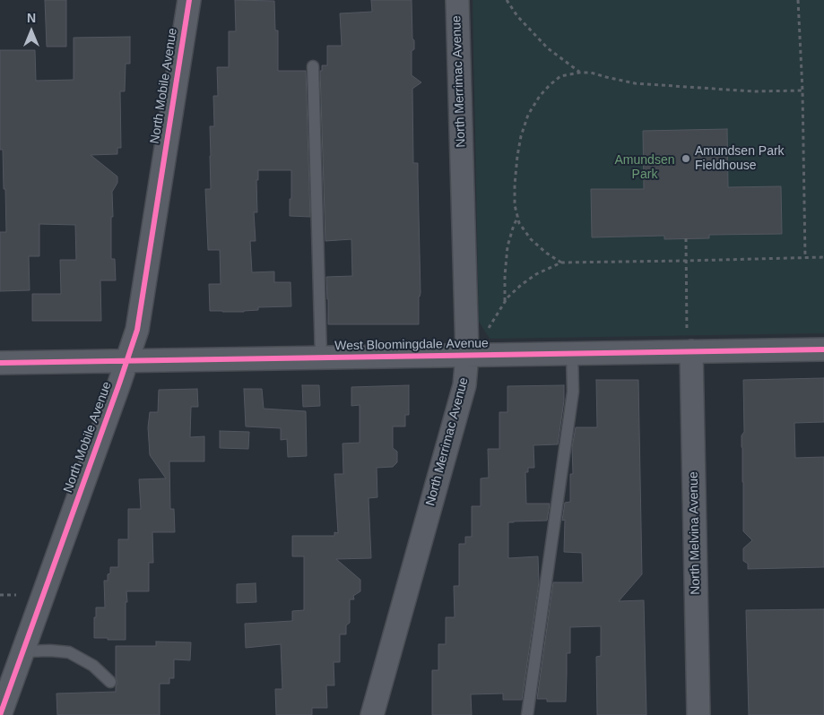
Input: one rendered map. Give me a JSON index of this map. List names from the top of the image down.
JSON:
{
  "streets": {
    "street": [
      "North Merrimac Avenue",
      "North Mobile Avenue",
      "West Bloomingdale Avenue",
      "North Melvina Avenue"
    ]
  },
  "crossings": [
    ["North Merrimac Avenue", "West Bloomingdale Avenue"],
    ["North Mobile Avenue", "West Bloomingdale Avenue"],
    ["West Bloomingdale Avenue", "North Melvina Avenue"]
  ],
  "parks": ["Amundsen Park"],
  "places": ["Amundsen Park Fieldhouse"],
  "north": "top"
}
